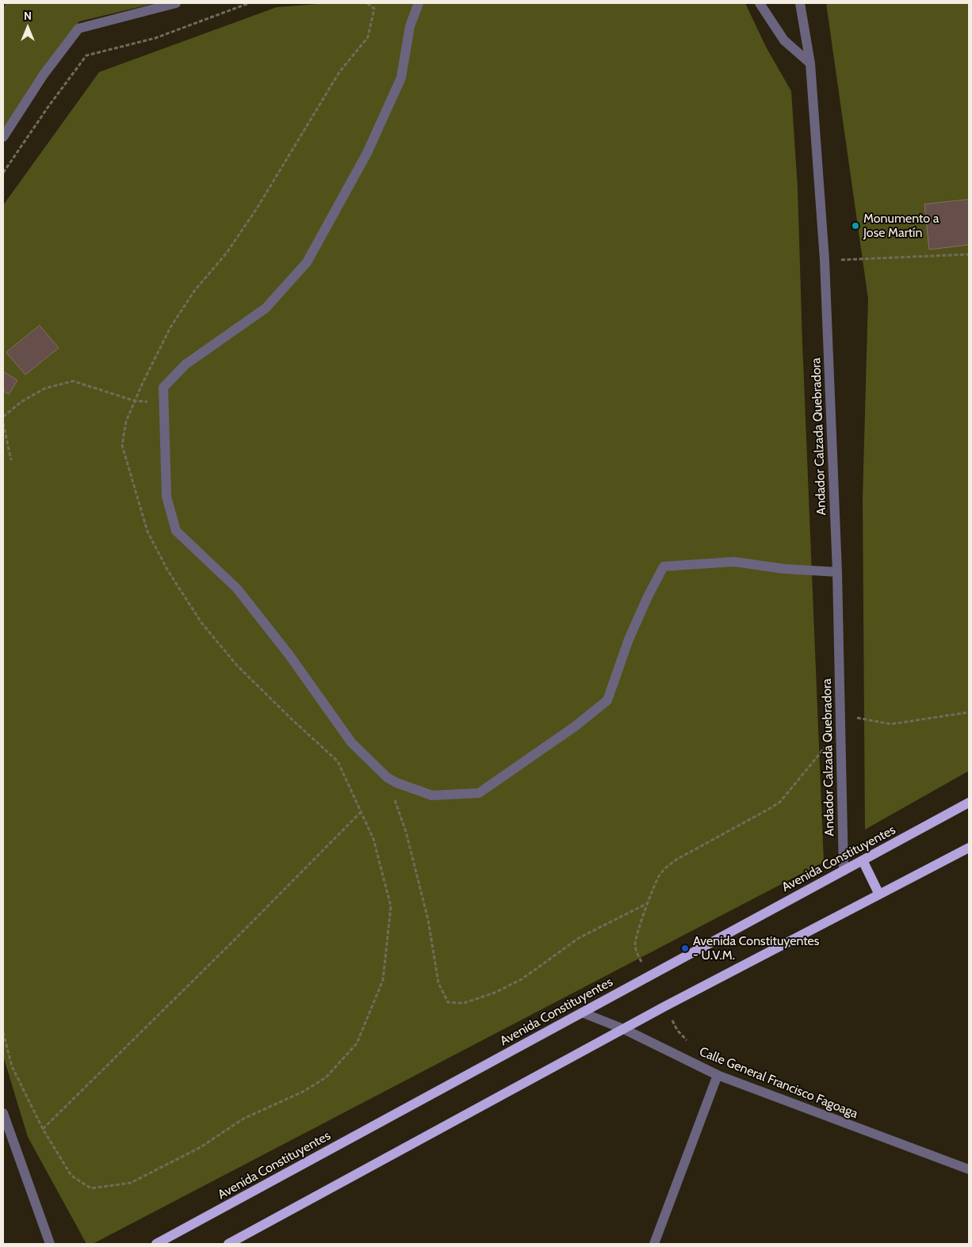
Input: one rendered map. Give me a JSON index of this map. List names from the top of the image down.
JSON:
{
  "streets": {
    "main road": ["Avenida Constituyentes"],
    "street": ["Andador Calzada Quebradora", "Calle General Francisco Fagoaga"]
  },
  "crossings": [
    ["Andador Calzada Quebradora", "Avenida Constituyentes"],
    ["Avenida Constituyentes", "Calle General Francisco Fagoaga"]
  ],
  "places": ["Monumento a Jose Martín", "Avenida Constituyentes - U.V.M."],
  "north": "top"
}
